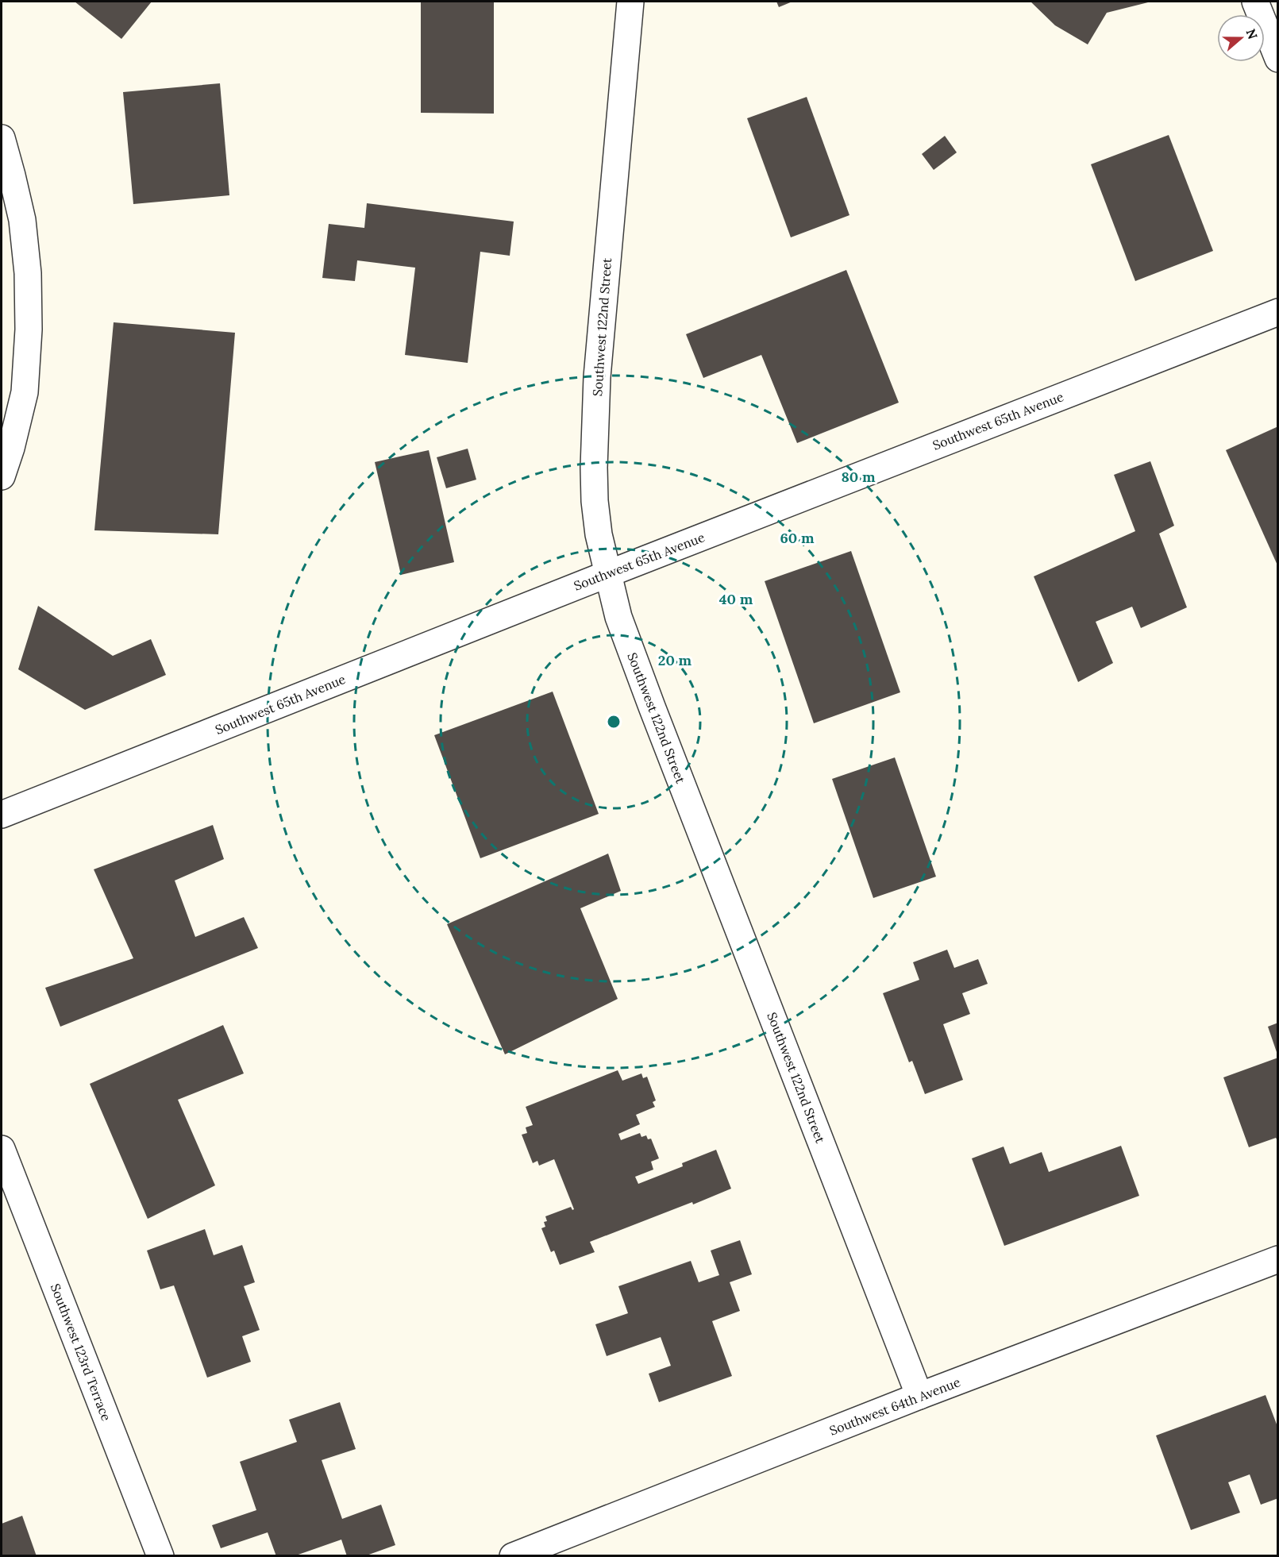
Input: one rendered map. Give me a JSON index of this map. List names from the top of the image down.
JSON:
{
  "streets": {
    "street": [
      "Southwest 122nd Street",
      "Southwest 65th Avenue",
      "Southwest 123rd Terrace",
      "Southwest 64th Avenue"
    ]
  },
  "crossings": [
    ["Southwest 122nd Street", "Southwest 65th Avenue"],
    ["Southwest 122nd Street", "Southwest 64th Avenue"]
  ],
  "north": "right",
  "rings": [
    "80 m",
    "60 m",
    "40 m",
    "20 m"
  ]
}
